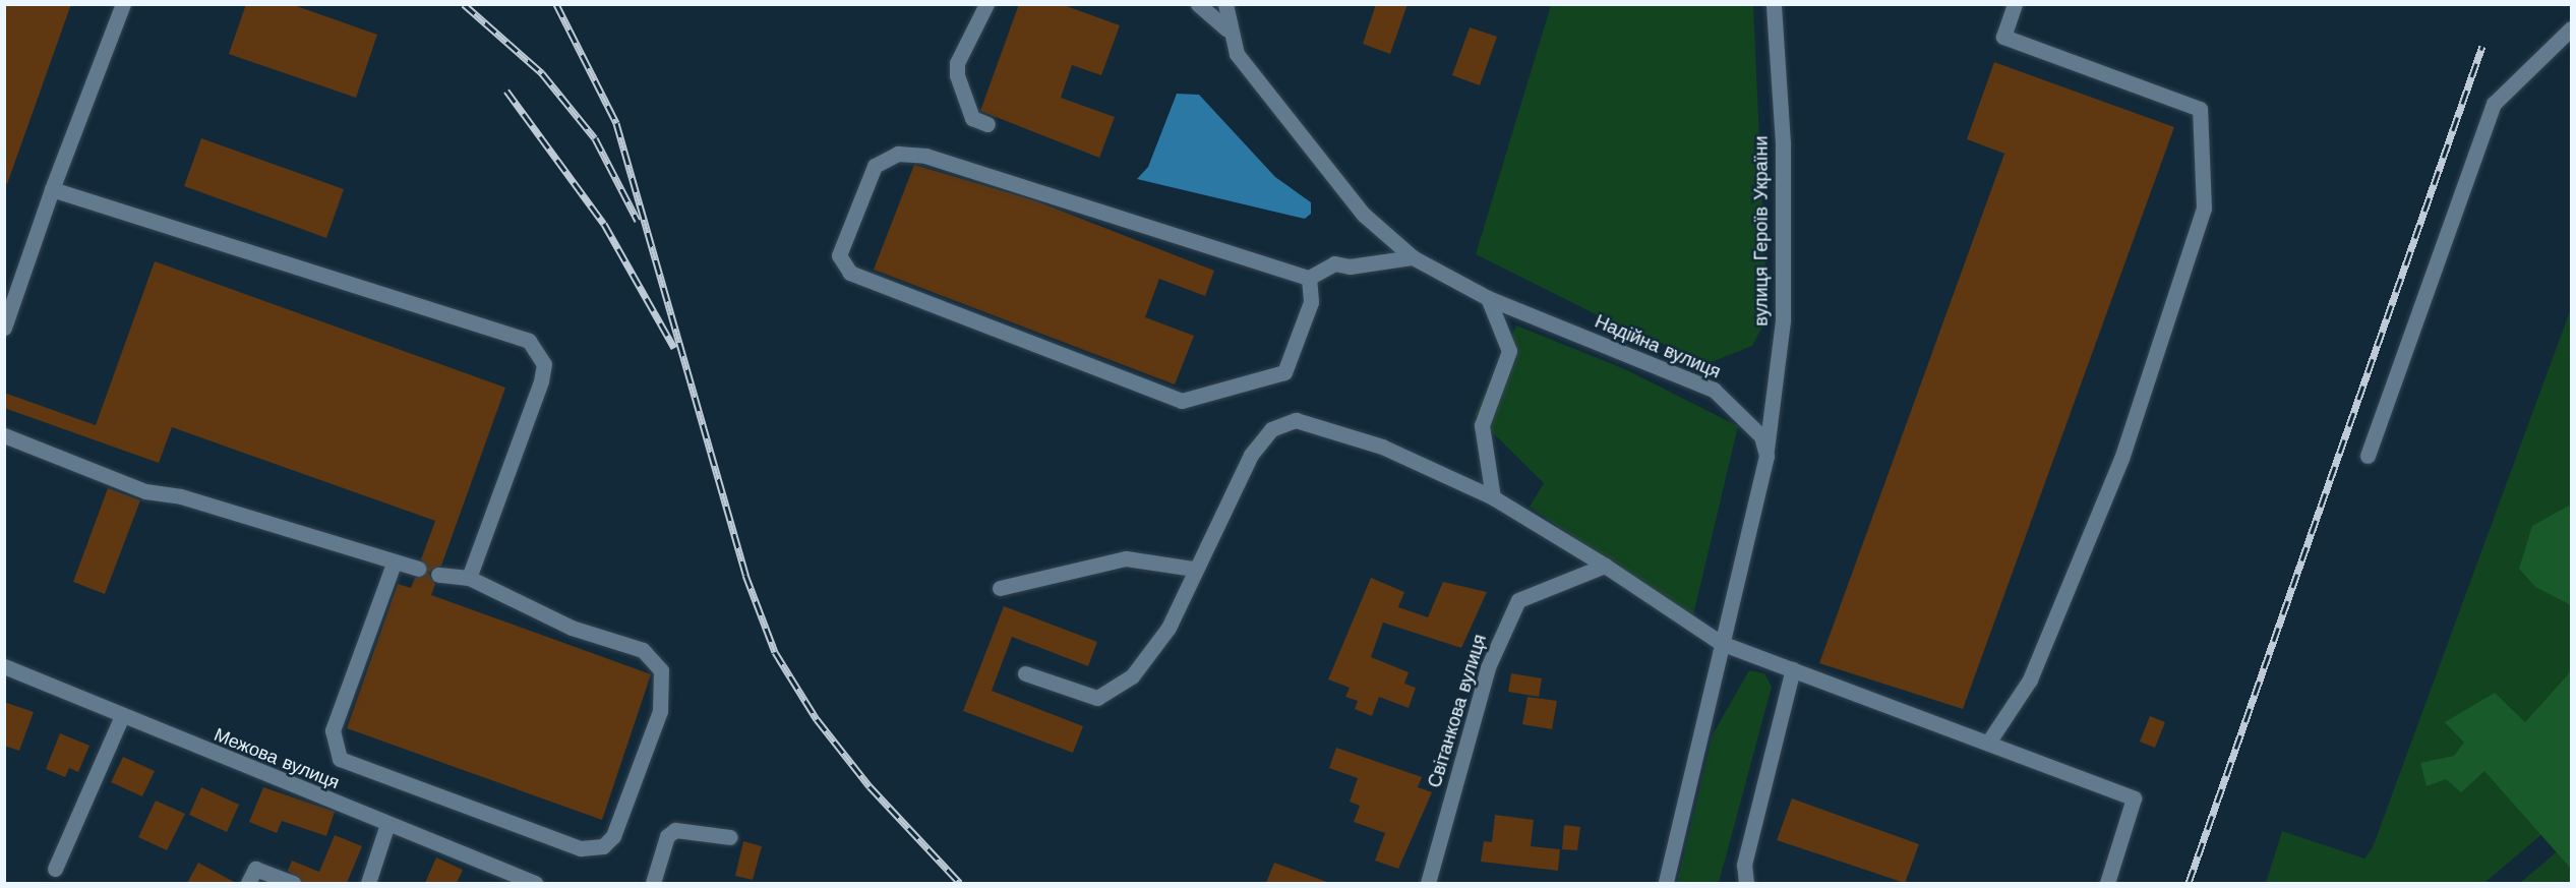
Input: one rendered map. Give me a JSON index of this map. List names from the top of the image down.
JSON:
{
  "streets": {
    "street": [
      "вулиця Героїв України",
      "Надійна вулиця",
      "Світанкова вулиця",
      "Межова вулиця"
    ]
  },
  "crossings": [
    ["вулиця Героїв України", "Надійна вулиця"]
  ]
}
